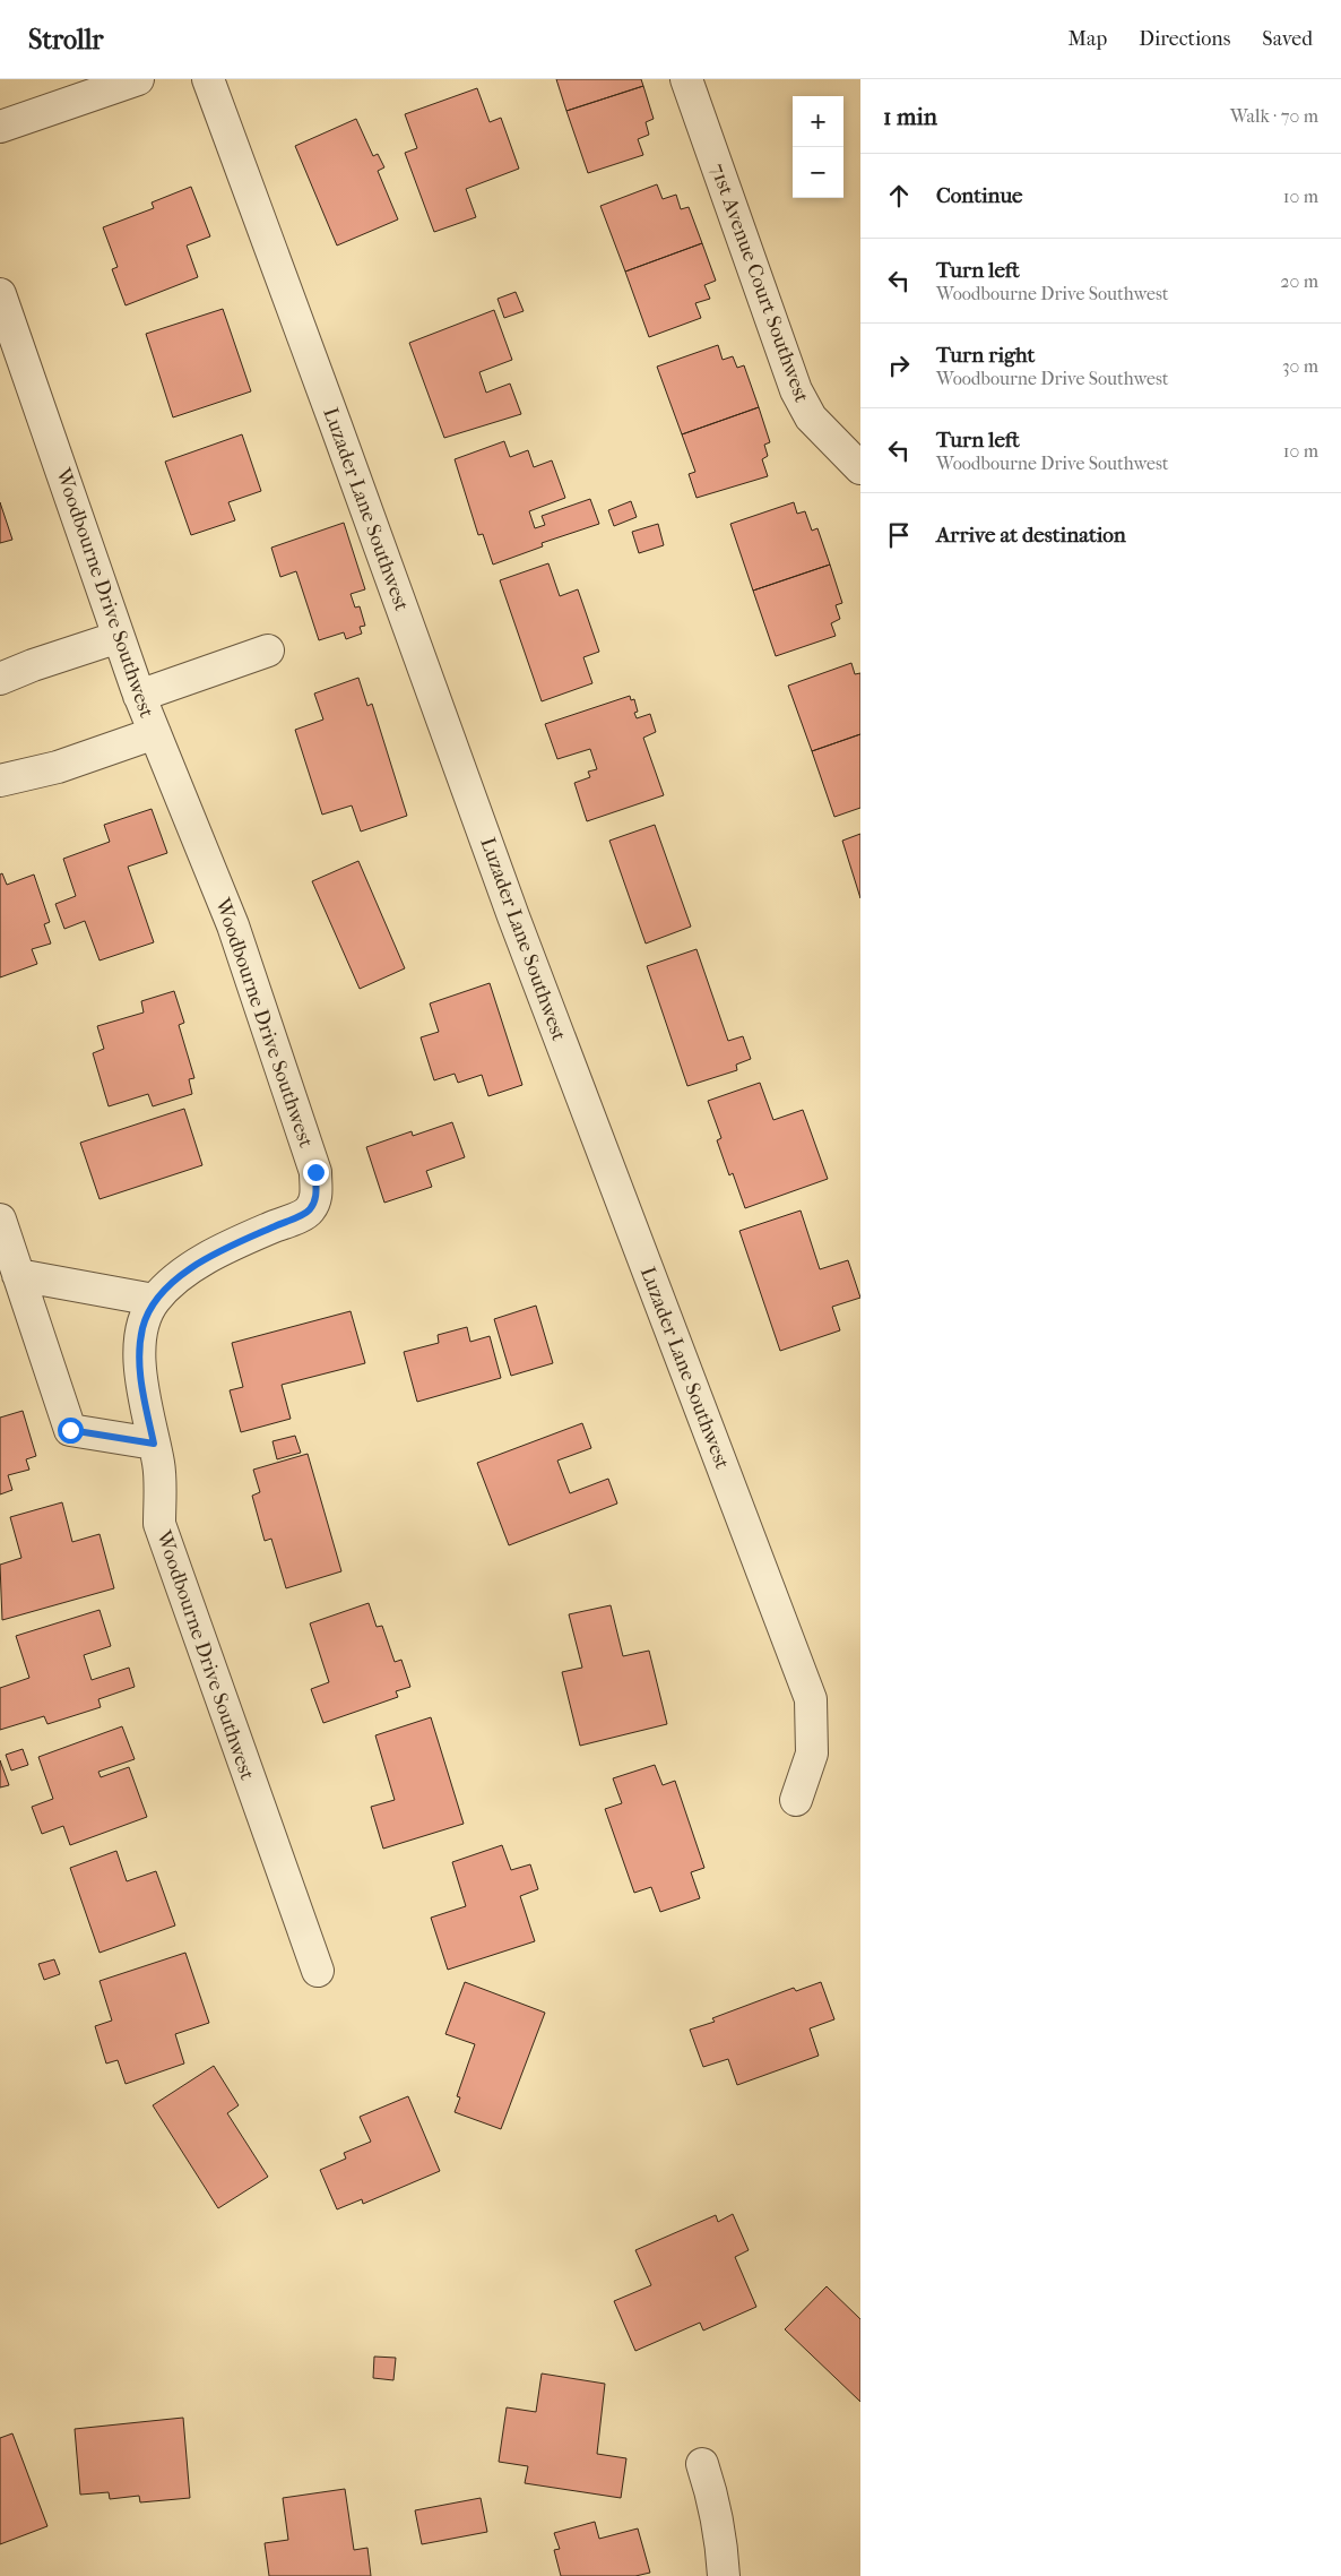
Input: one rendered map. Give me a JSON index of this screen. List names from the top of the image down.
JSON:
{
  "streets": {
    "street": ["71st Avenue Court Southwest", "Luzader Lane Southwest", "Woodbourne Drive Southwest"]
  },
  "page": {
    "header": "Strollr",
    "nav": ["Map", "Directions", "Saved"],
    "heading": ["1 min", "Walk · 70 m"],
    "map_buttons": ["+", "−"],
    "list": [
      ["Continue", "10 m"],
      ["Turn left", "Woodbourne Drive Southwest", "20 m"],
      ["Turn right", "Woodbourne Drive Southwest", "30 m"],
      ["Turn left", "Woodbourne Drive Southwest", "10 m"],
      "Arrive at destination"
    ]
  }
}
